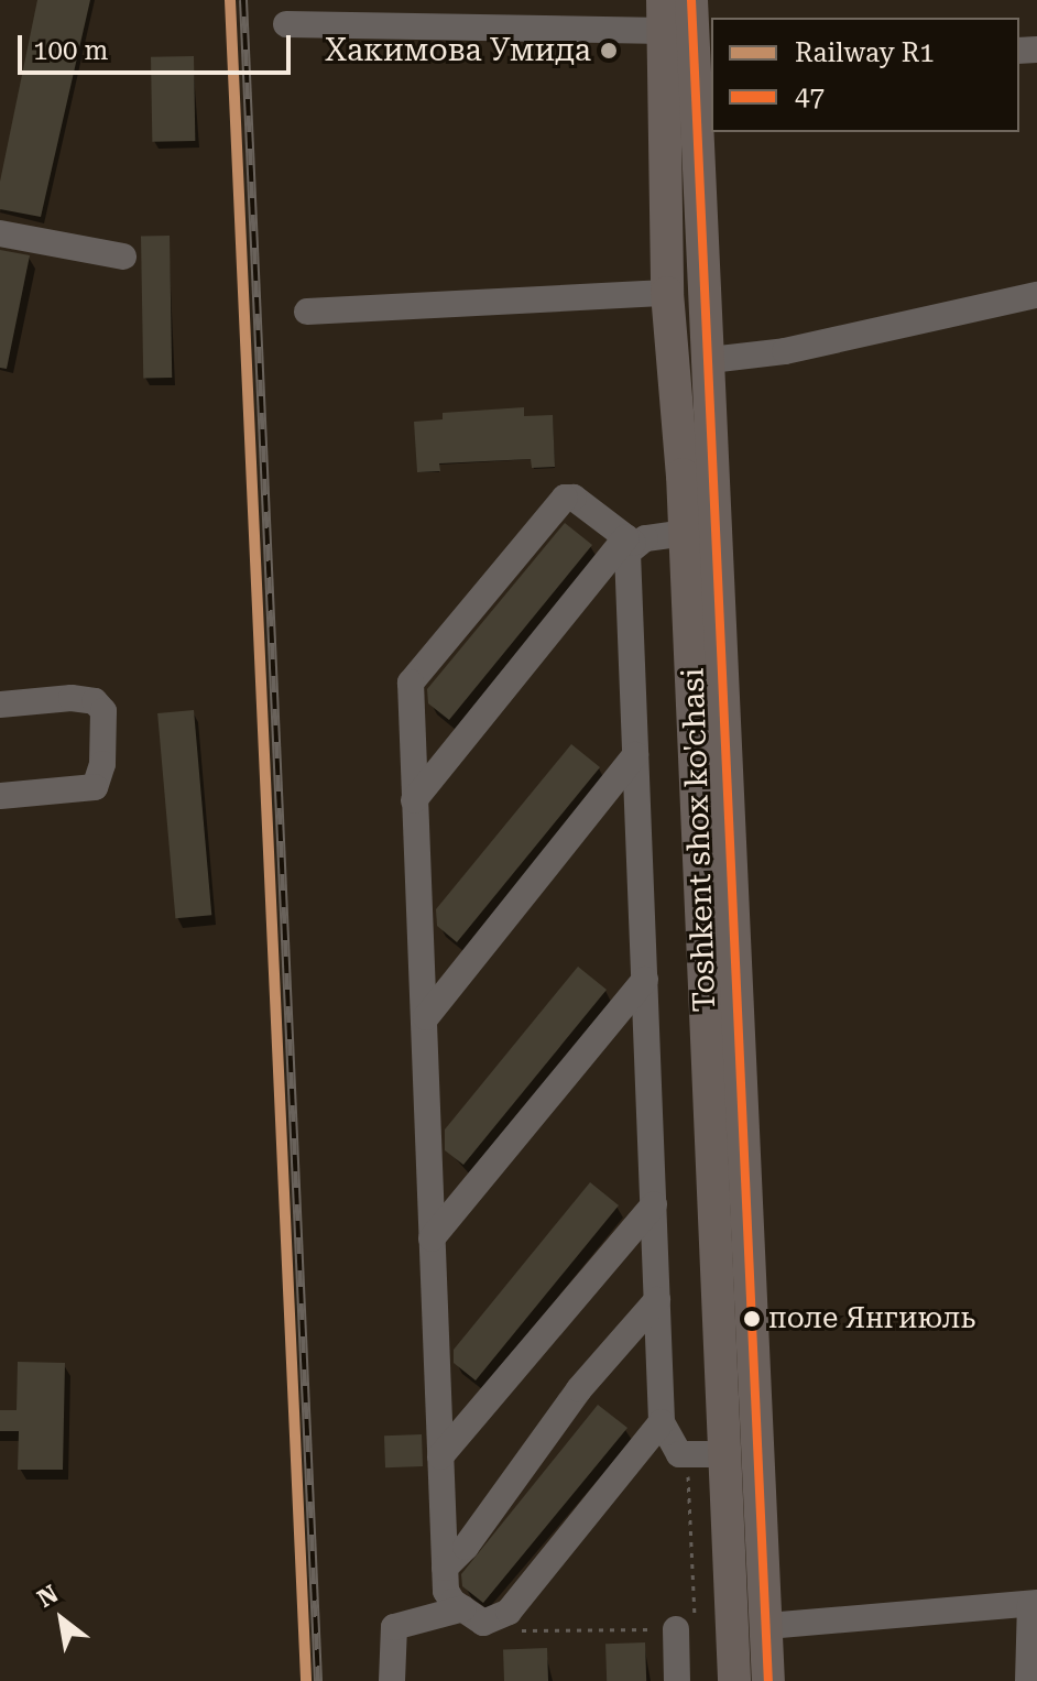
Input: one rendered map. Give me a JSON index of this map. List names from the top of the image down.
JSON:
{
  "streets": {
    "main road": ["Toshkent shox ko'chasi"]
  },
  "places": ["Хакимова Умида", "поле Янгиюль"],
  "lines": ["rail line R1", "transit line 47"],
  "legend": ["Railway R1", "47"],
  "scale_bar": "100 m",
  "north": "top left"
}
